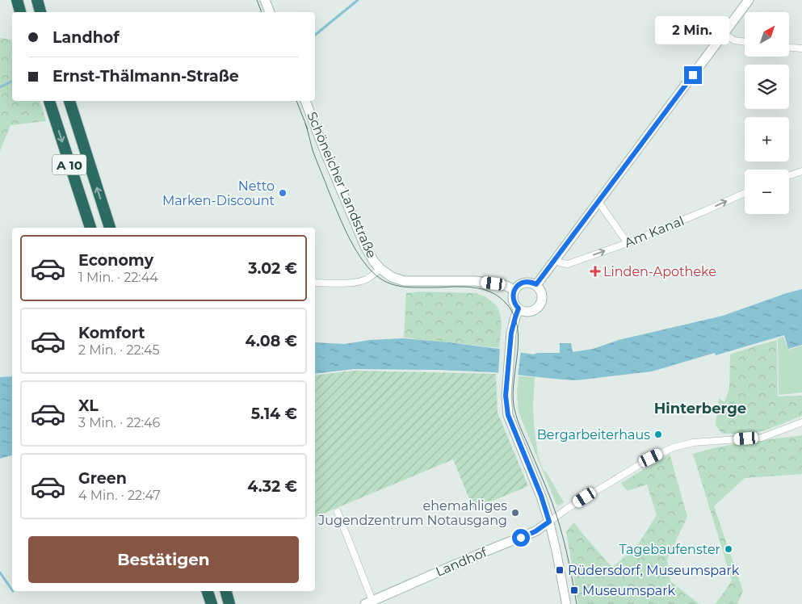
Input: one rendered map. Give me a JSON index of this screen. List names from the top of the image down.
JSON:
{
  "streets": {
    "highway": ["A 10"],
    "main road": ["Schöneicher Landstraße", "Landhof"],
    "street": ["Am Kanal"]
  },
  "one_way": ["Am Kanal"],
  "districts": ["Hinterberge"],
  "places": {
    "other": [
      "Netto Marken-Discount",
      "Bergarbeiterhaus",
      "ehemahliges Jugendzentrum Notausgang",
      "Tagebaufenster"
    ],
    "health": ["Linden-Apotheke"],
    "transit": ["Rüdersdorf, Museumspark", "Museumspark"]
  },
  "north": "top right",
  "page": {
    "map_buttons": ["+", "−"],
    "banner": ["Landhof", "Ernst-Thälmann-Straße"],
    "bubble": "2 Min.",
    "list": [
      {
        "name": "Economy",
        "note": "1 Min. · 22:44",
        "value": "3.02 €"
      },
      {
        "name": "Komfort",
        "note": "2 Min. · 22:45",
        "value": "4.08 €"
      },
      {
        "name": "XL",
        "note": "3 Min. · 22:46",
        "value": "5.14 €"
      },
      {
        "name": "Green",
        "note": "4 Min. · 22:47",
        "value": "4.32 €"
      }
    ],
    "buttons": "Bestätigen"
  }
}
